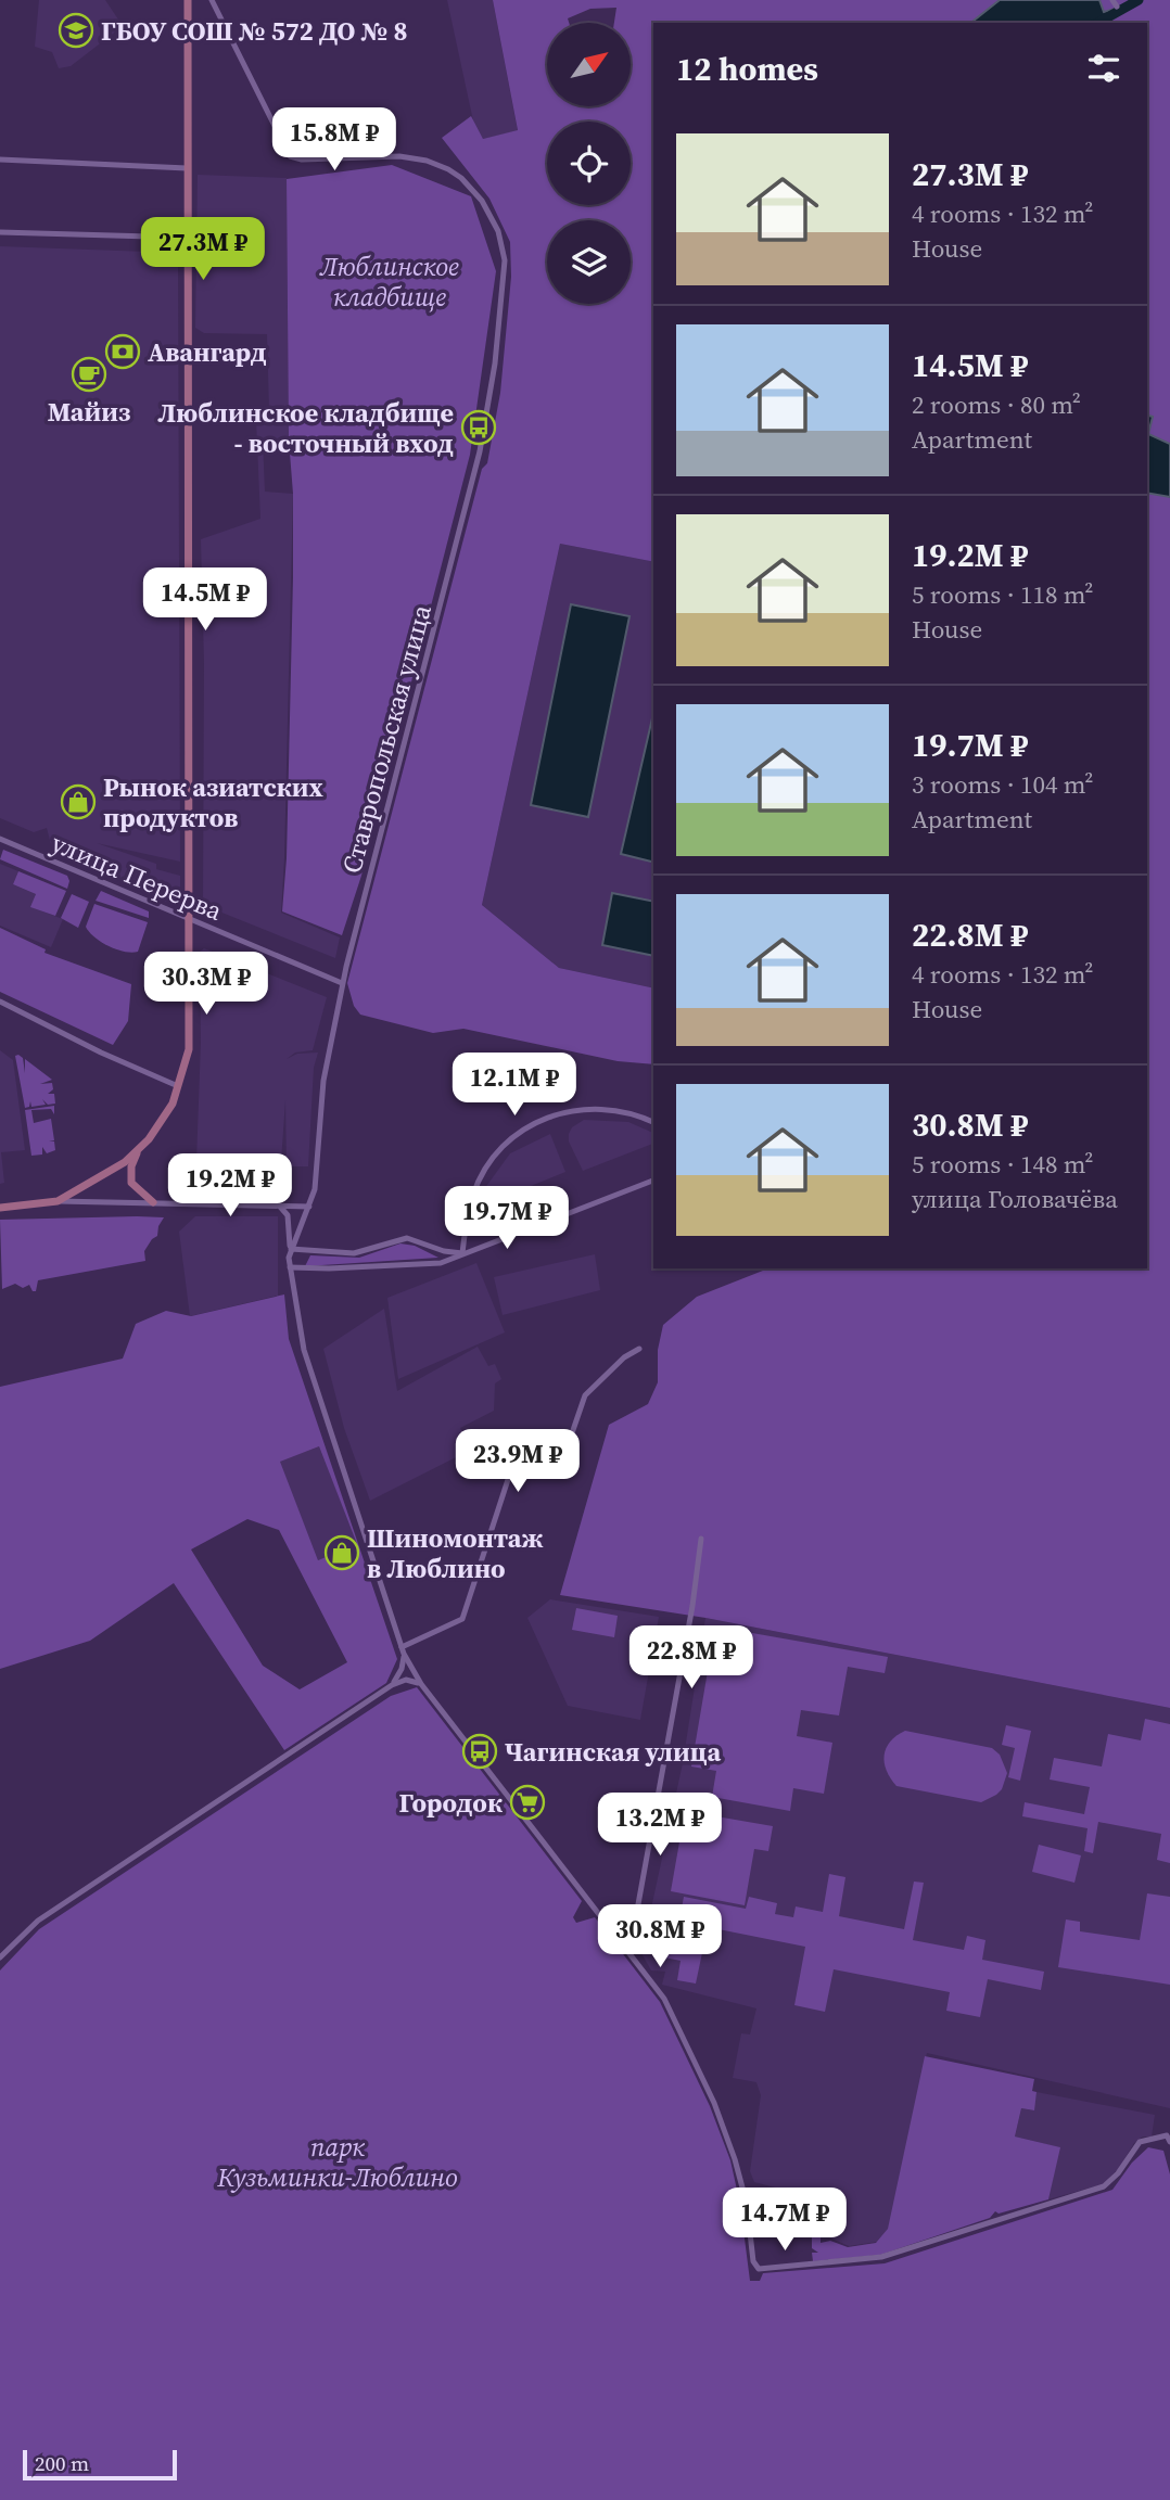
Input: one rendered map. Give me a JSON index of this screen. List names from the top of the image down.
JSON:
{
  "streets": {
    "street": ["Ставропольская улица", "улица Перерва"]
  },
  "crossings": [
    ["Ставропольская улица", "улица Перерва"]
  ],
  "parks": ["Люблинское кладбище", "парк Кузьминки-Люблино"],
  "places": {
    "school or university": ["ГБОУ СОШ № 572 ДО № 8"],
    "bank": ["Авангард"],
    "cafe": ["Майиз"],
    "bus stop": ["Люблинское кладбище - восточный вход", "Чагинская улица"],
    "shop": ["Рынок азиатских продуктов", "Шиномонтаж в Люблино"],
    "supermarket": ["Городок"]
  },
  "scale_bar": "200 m",
  "north": "top right",
  "page": {
    "heading": "12 homes",
    "price": [
      "15.8M ₽",
      "27.3M ₽",
      "14.5M ₽",
      "30.3M ₽",
      "12.1M ₽",
      "19.2M ₽",
      "19.7M ₽",
      "23.9M ₽",
      "22.8M ₽",
      "13.2M ₽",
      "30.8M ₽",
      "14.7M ₽"
    ],
    "list": [
      {
        "name": "27.3M ₽",
        "note": "4 rooms · 132 m² · House"
      },
      {
        "name": "14.5M ₽",
        "note": "2 rooms · 80 m² · Apartment"
      },
      {
        "name": "19.2M ₽",
        "note": "5 rooms · 118 m² · House"
      },
      {
        "name": "19.7M ₽",
        "note": "3 rooms · 104 m² · Apartment"
      },
      {
        "name": "22.8M ₽",
        "note": "4 rooms · 132 m² · House"
      },
      {
        "name": "30.8M ₽",
        "note": "5 rooms · 148 m² · улица Головачёва"
      }
    ],
    "scale": "200 m"
  }
}
